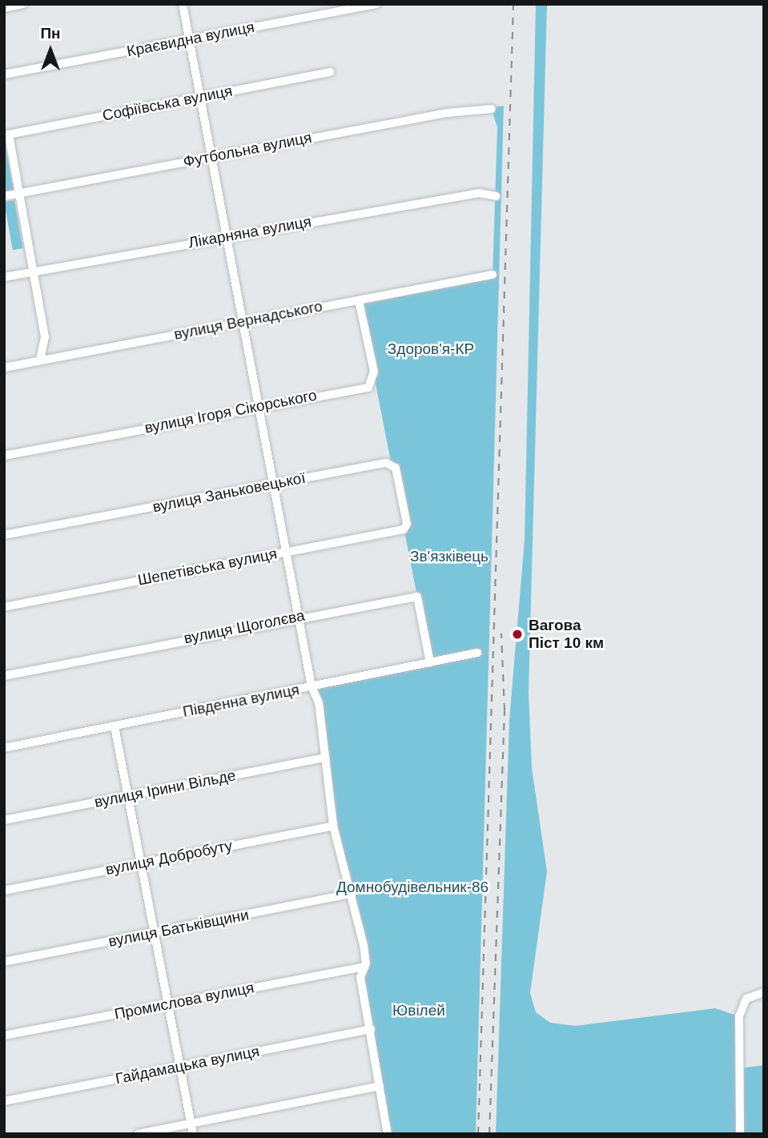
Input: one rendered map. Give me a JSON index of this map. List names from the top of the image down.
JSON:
{
  "streets": {
    "street": [
      "Краєвидна вулиця",
      "Софіївська вулиця",
      "Футбольна вулиця",
      "Лікарняна вулиця",
      "вулиця Вернадського",
      "вулиця Ігоря Сікорського",
      "вулиця Заньковецької",
      "Шепетівська вулиця",
      "вулиця Щоголєва",
      "Південна вулиця",
      "вулиця Ірини Вільде",
      "вулиця Добробуту",
      "вулиця Батьківщини",
      "Промислова вулиця",
      "Гайдамацька вулиця"
    ]
  },
  "crossings": [
    ["вулиця Вернадського", "вулиця Ігоря Сікорського"],
    ["вулиця Заньковецької", "Шепетівська вулиця"],
    ["вулиця Щоголєва", "Південна вулиця"]
  ],
  "parks": [
    "Здоров'я-КР",
    "Зв'язківець",
    "Домнобудівельник-86",
    "Ювілей"
  ],
  "places": ["Вагова Піст 10 км"],
  "north": "top"
}
